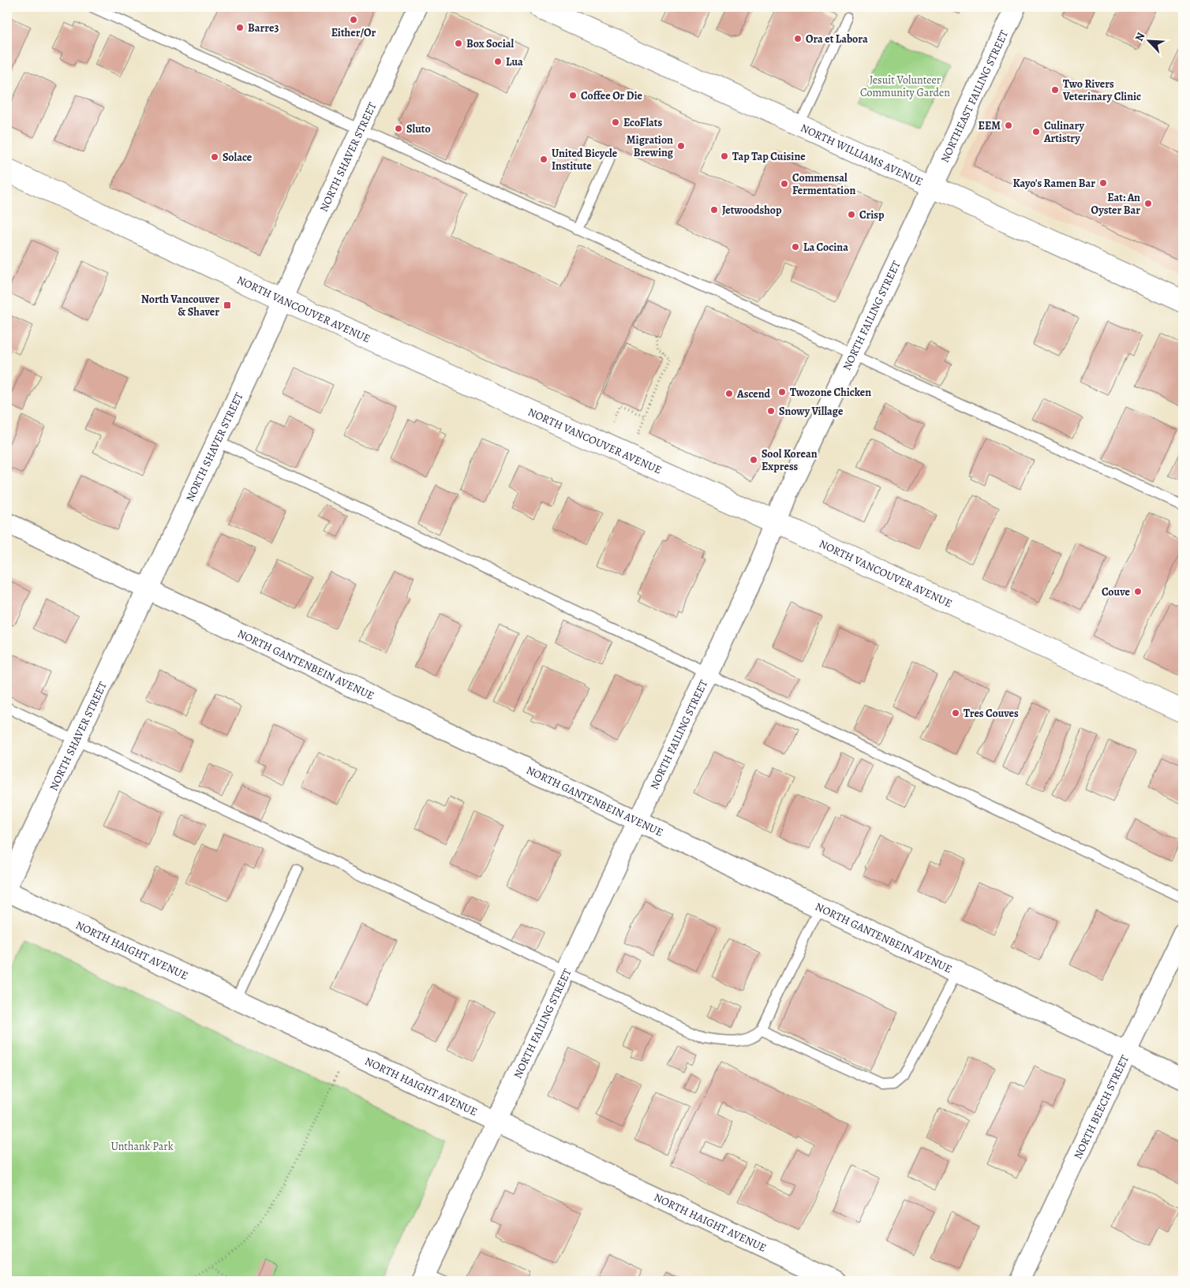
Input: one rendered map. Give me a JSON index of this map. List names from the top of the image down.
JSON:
{
  "streets": {
    "main road": ["NORTH WILLIAMS AVENUE", "NORTH VANCOUVER AVENUE"],
    "street": [
      "NORTHEAST FAILING STREET",
      "NORTH SHAVER STREET",
      "NORTH FAILING STREET",
      "NORTH GANTENBEIN AVENUE",
      "NORTH HAIGHT AVENUE",
      "NORTH BEECH STREET"
    ]
  },
  "crossings": [
    ["NORTHEAST FAILING STREET", "NORTH WILLIAMS AVENUE"],
    ["NORTHEAST FAILING STREET", "NORTH FAILING STREET"],
    ["NORTH WILLIAMS AVENUE", "NORTH FAILING STREET"],
    ["NORTH SHAVER STREET", "NORTH VANCOUVER AVENUE"],
    ["NORTH SHAVER STREET", "NORTH GANTENBEIN AVENUE"],
    ["NORTH VANCOUVER AVENUE", "NORTH FAILING STREET"],
    ["NORTH FAILING STREET", "NORTH GANTENBEIN AVENUE"],
    ["NORTH FAILING STREET", "NORTH HAIGHT AVENUE"],
    ["NORTH GANTENBEIN AVENUE", "NORTH BEECH STREET"]
  ],
  "parks": ["Jesuit Volunteer Community Garden", "Unthank Park"],
  "places": {
    "other": [
      "Either/Or",
      "Barre3",
      "Ora et Labora",
      "Box Social",
      "Lua",
      "Two Rivers Veterinary Clinic",
      "Coffee Or Die",
      "EcoFlats",
      "EEM",
      "Sluto",
      "Culinary Artistry",
      "Migration Brewing",
      "Tap Tap Cuisine",
      "Solace",
      "United Bicycle Institute",
      "Kayo's Ramen Bar",
      "Commensal Fermentation",
      "Eat: An Oyster Bar",
      "Jetwoodshop",
      "Crisp",
      "La Cocina",
      "Twozone Chicken",
      "Ascend",
      "Snowy Village",
      "Sool Korean Express",
      "Couve",
      "Tres Couves"
    ],
    "transit": ["North Vancouver & Shaver"]
  },
  "north": "top left"
}
